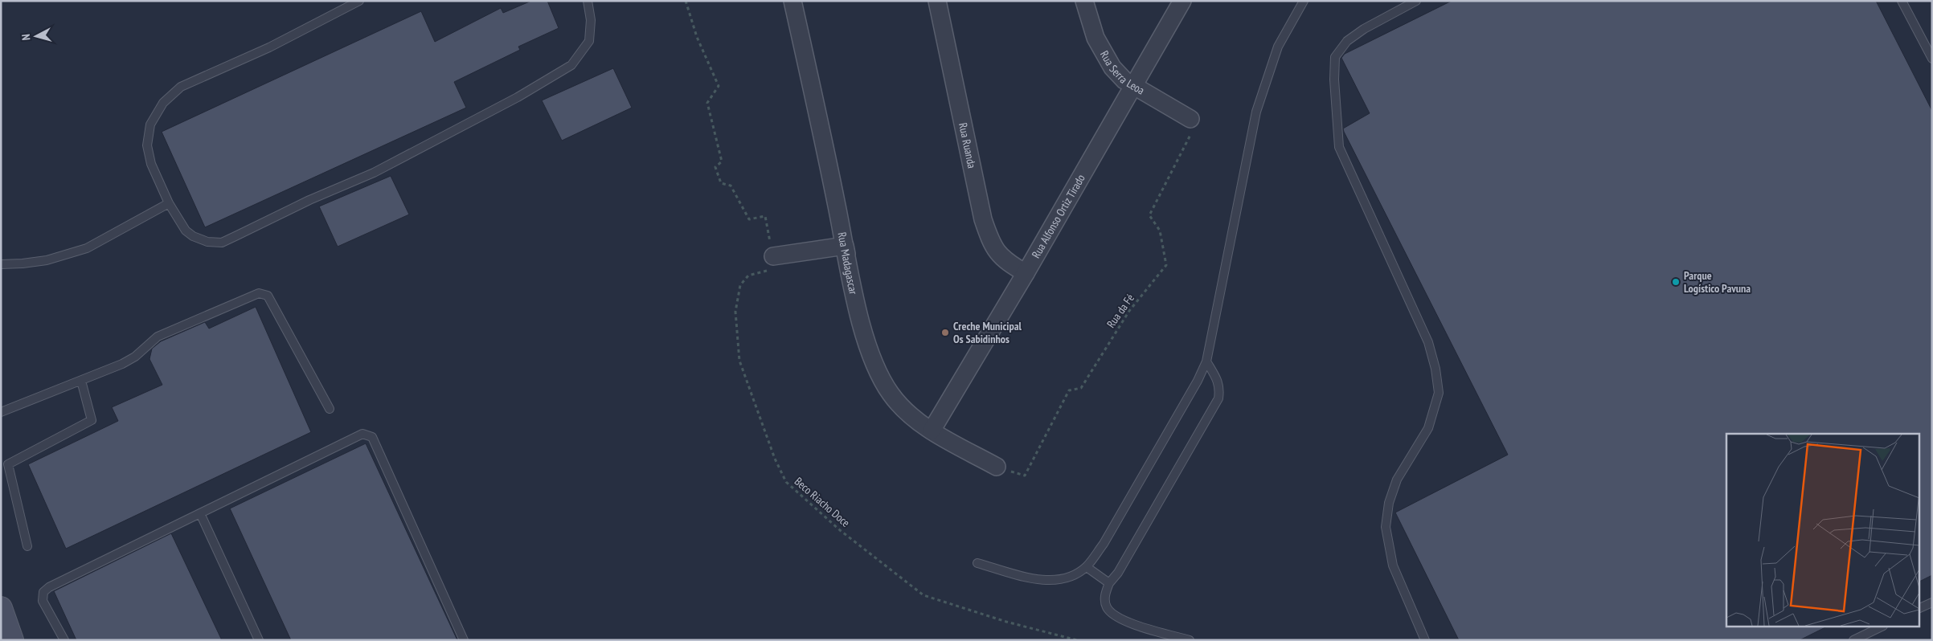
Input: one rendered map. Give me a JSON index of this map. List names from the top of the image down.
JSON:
{
  "streets": {
    "street": [
      "Rua Serra Leoa",
      "Rua Ruanda",
      "Rua Alfonso Ortiz Tirado",
      "Rua Madagascar"
    ],
    "path": ["Rua da Fé", "Beco Riacho Doce"]
  },
  "crossings": [
    ["Rua Serra Leoa", "Rua Alfonso Ortiz Tirado"],
    ["Rua Serra Leoa", "Rua da Fé"],
    ["Rua Ruanda", "Rua Alfonso Ortiz Tirado"],
    ["Rua Alfonso Ortiz Tirado", "Rua Madagascar"],
    ["Rua Madagascar", "Rua da Fé"]
  ],
  "places": ["Parque Logístico Pavuna", "Creche Municipal Os Sabidinhos"],
  "north": "left"
}
